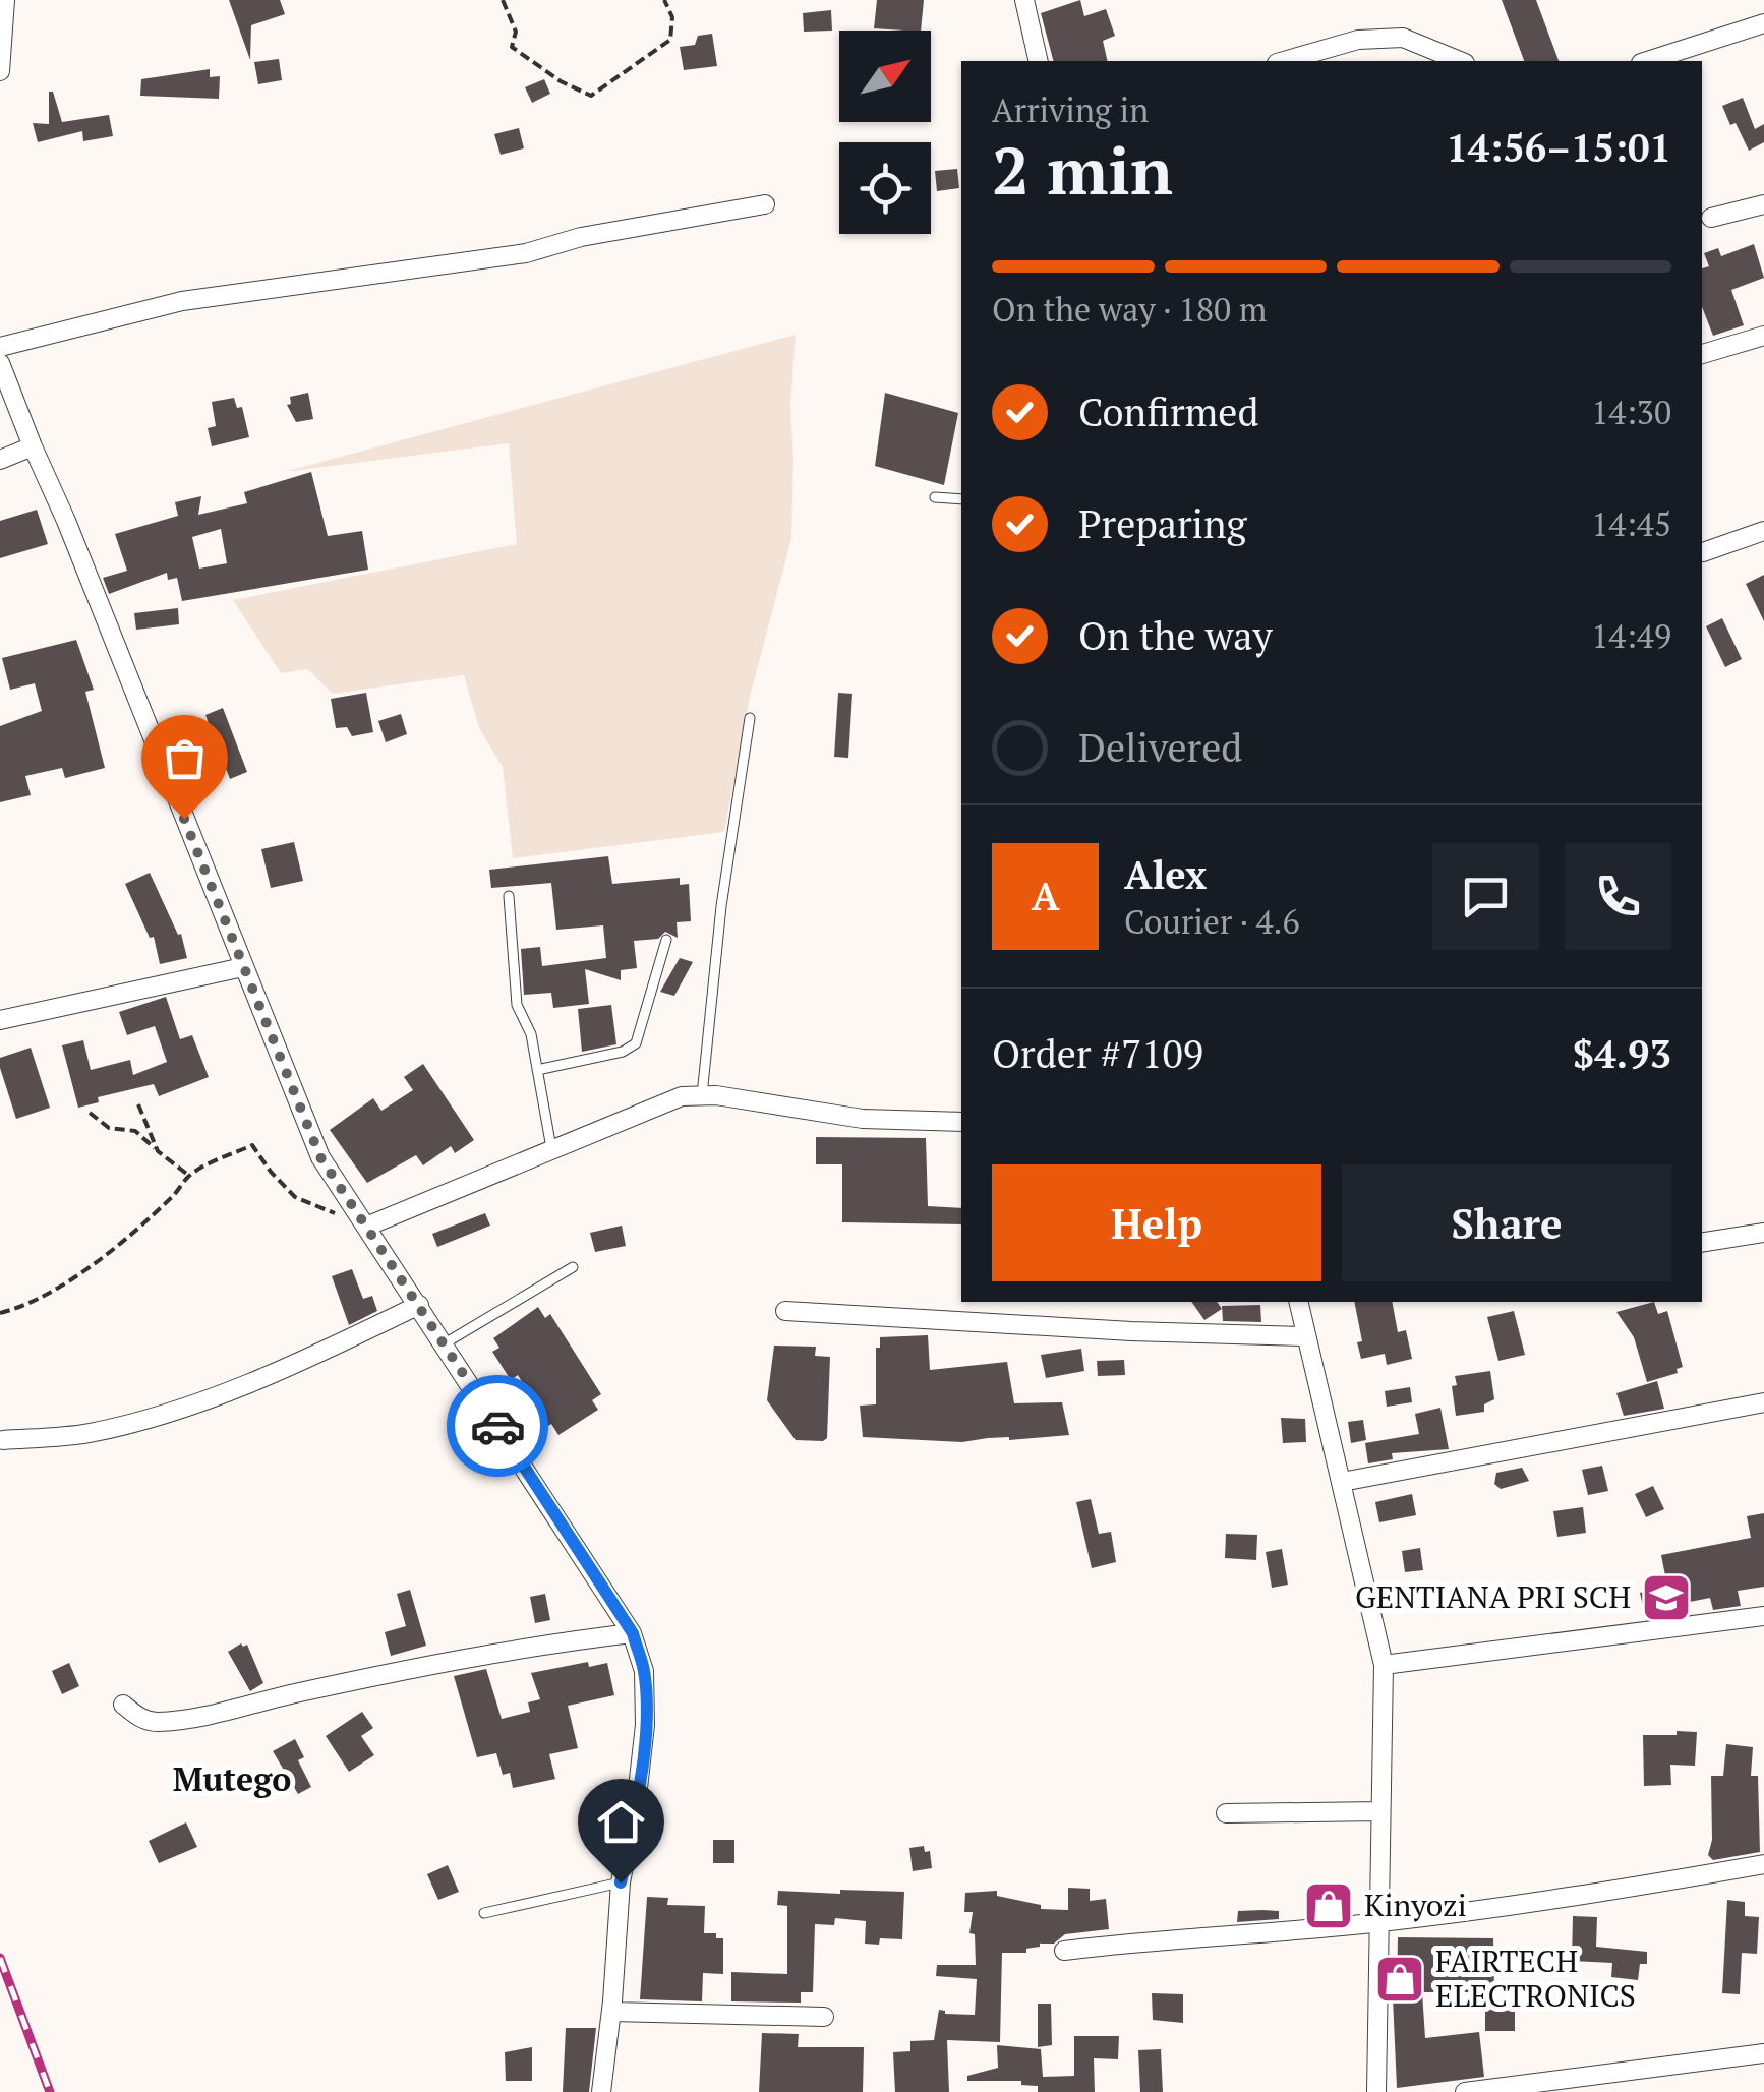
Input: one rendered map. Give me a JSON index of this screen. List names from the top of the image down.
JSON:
{
  "districts": ["Mutego"],
  "places": {
    "school or university": ["GENTIANA PRI SCH"],
    "shop": ["Kinyozi", "FAIRTECH ELECTRONICS"]
  },
  "north": "top right",
  "page": {
    "heading": ["2 min", "Arriving in", "14:56–15:01"],
    "panel": [
      "Alex",
      "Courier · 4.6",
      "Order #7109",
      "$4.93"
    ],
    "bar": "On the way · 180 m",
    "list": [
      ["Confirmed", "14:30"],
      ["Preparing", "14:45"],
      ["On the way", "14:49"],
      "Delivered"
    ],
    "round": "A",
    "buttons": ["Help", "Share"]
  }
}
